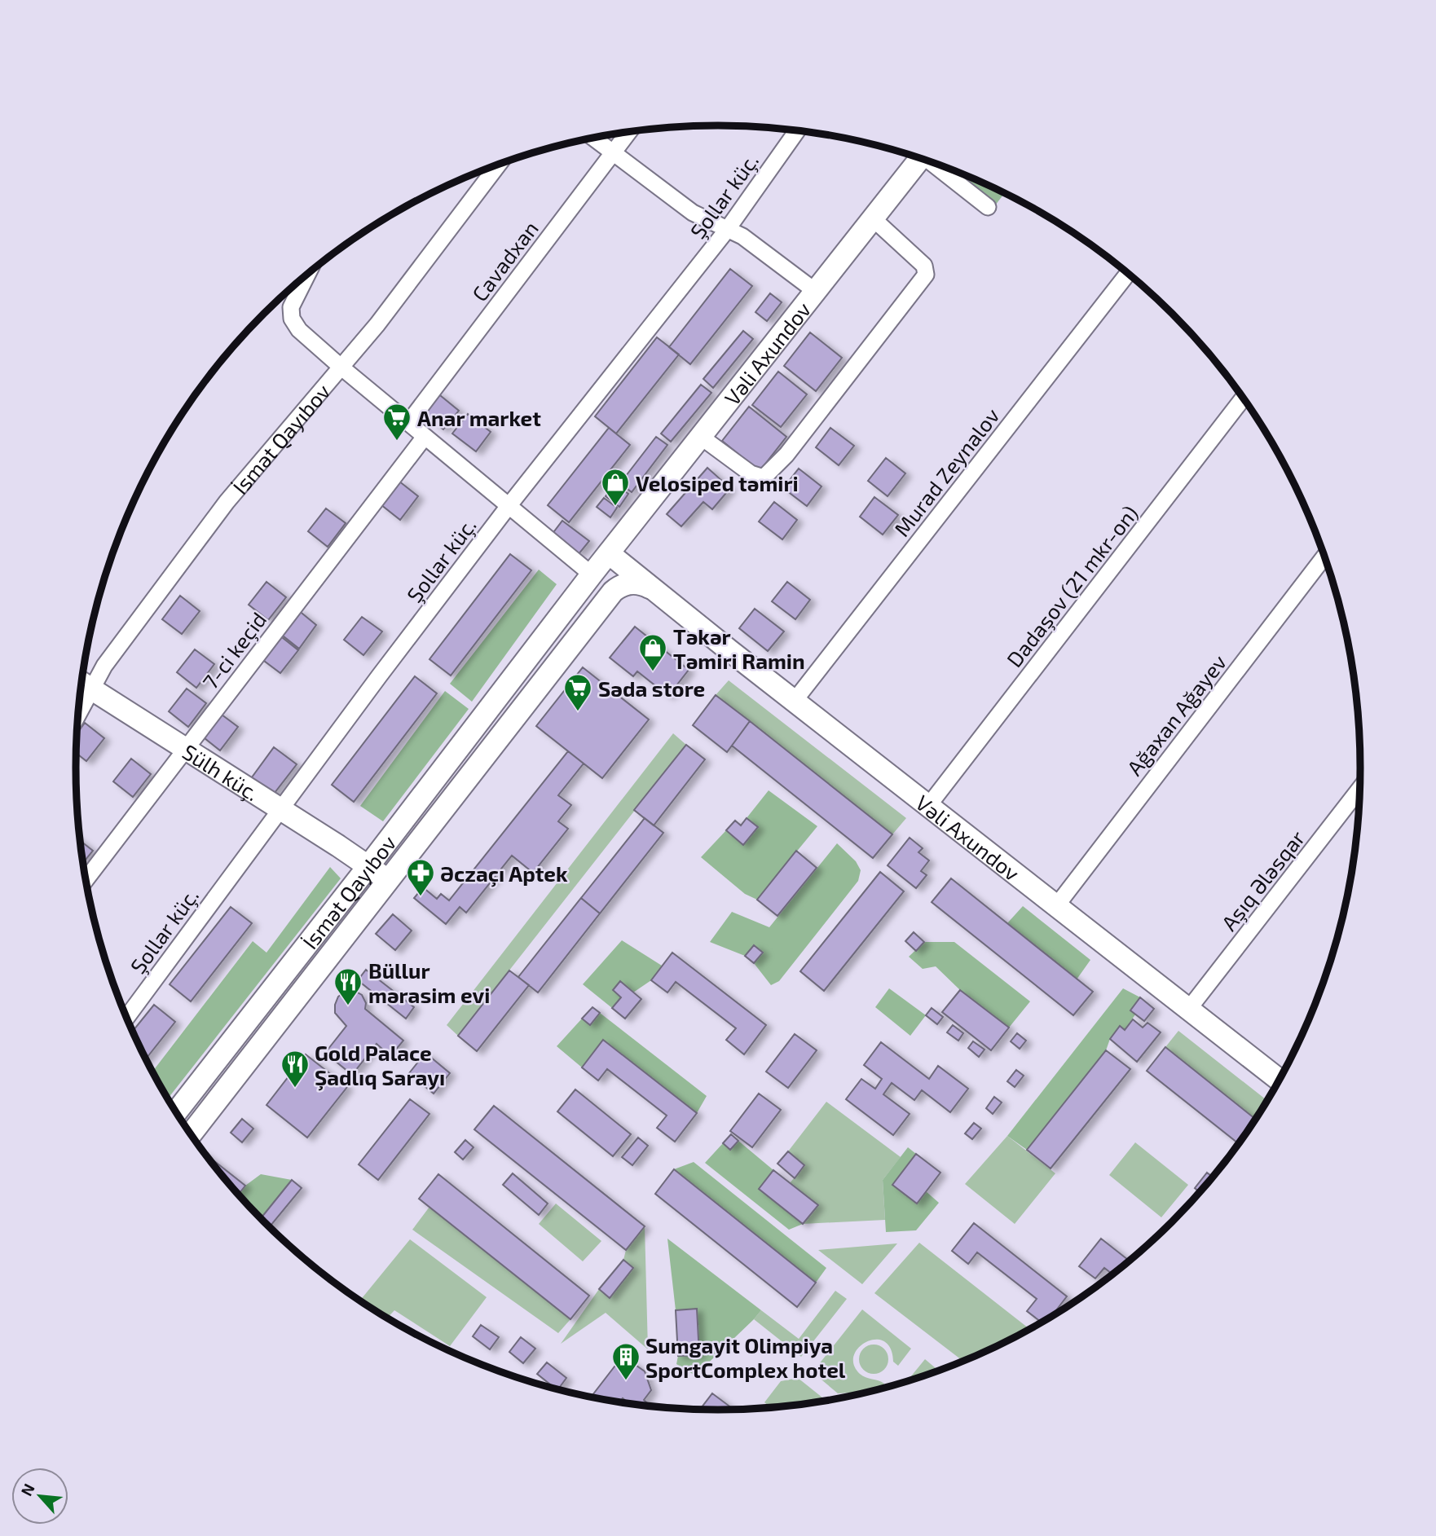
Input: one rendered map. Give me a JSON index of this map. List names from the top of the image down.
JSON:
{
  "streets": {
    "street": [
      "Şollar küç.",
      "Cavadxan",
      "Vəli Axundov",
      "İsmət Qayıbov",
      "Murad Zeynalov",
      "Dadaşov (21 mkr-on)",
      "7-ci keçid",
      "Ağaxan Ağayev",
      "Sülh küç.",
      "Aşıq Ələsqar"
    ]
  },
  "crossings": [
    ["Şollar küç.", "Sülh küç."],
    ["Vəli Axundov", "İsmət Qayıbov"],
    ["Vəli Axundov", "Murad Zeynalov"],
    ["Vəli Axundov", "Dadaşov (21 mkr-on)"],
    ["Vəli Axundov", "Ağaxan Ağayev"],
    ["Vəli Axundov", "Aşıq Ələsqar"],
    ["İsmət Qayıbov", "Sülh küç."],
    ["7-ci keçid", "Sülh küç."]
  ],
  "places": {
    "supermarket": ["Anar market", "Səda store"],
    "shop": ["Velosiped təmiri", "Tәkәr Tәmiri Ramin"],
    "pharmacy": ["Əczaçı Aptek"],
    "restaurant": ["Büllur mərasim evi", "Gold Palace Şadlıq Sarayı"],
    "building": ["Sumgayit Olimpiya SportComplex hotel"]
  },
  "north": "top left"
}
